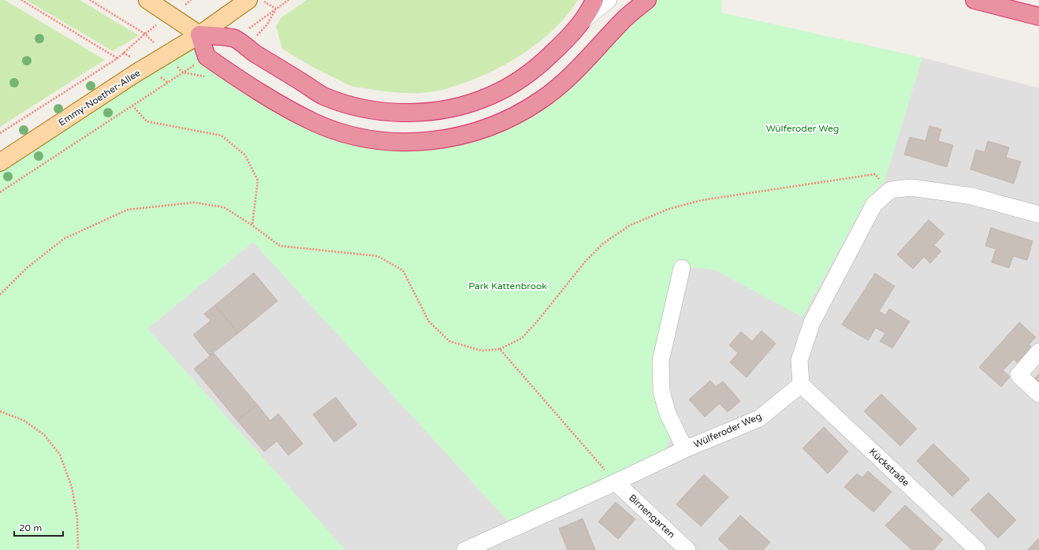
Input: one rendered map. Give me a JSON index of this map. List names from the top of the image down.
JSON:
{
  "streets": {
    "main road": ["Emmy-Noether-Allee"],
    "street": ["Wülferoder Weg", "Kückstraße", "Birnengarten"]
  },
  "crossings": [
    ["Wülferoder Weg", "Kückstraße"],
    ["Wülferoder Weg", "Birnengarten"]
  ],
  "parks": ["Wülferoder Weg", "Park Kattenbrook"],
  "scale_bar": "20 m"
}
